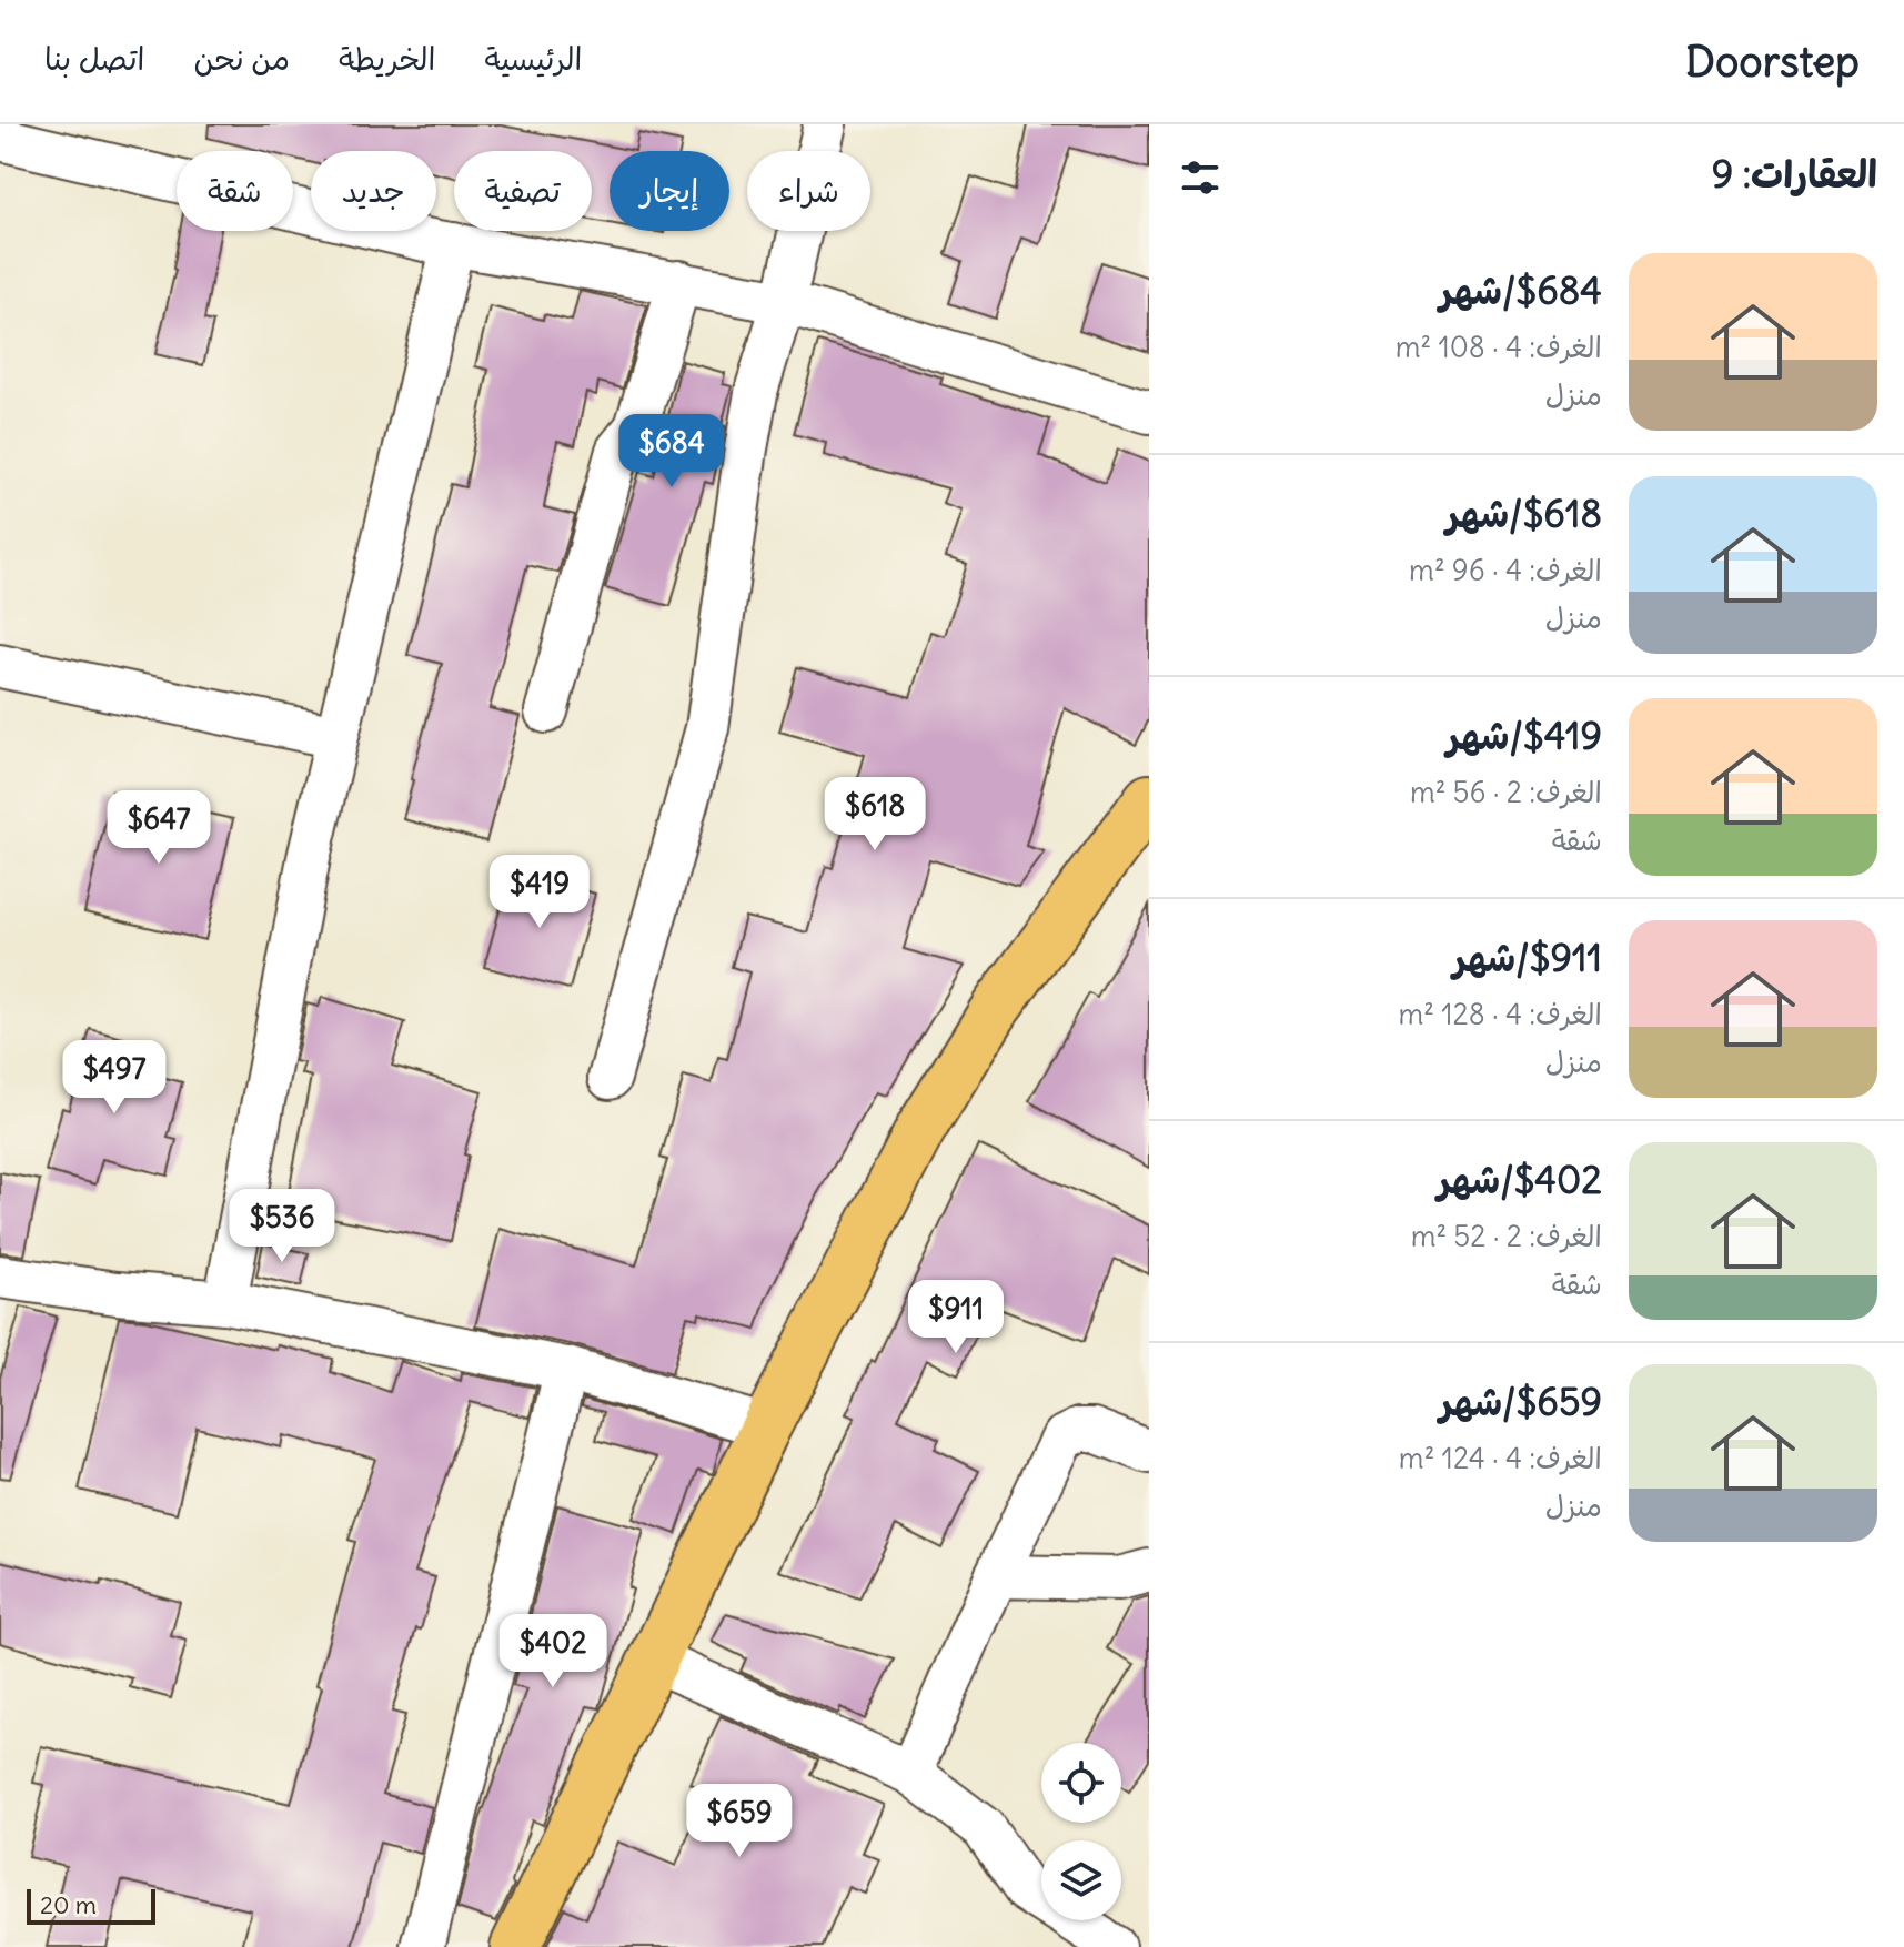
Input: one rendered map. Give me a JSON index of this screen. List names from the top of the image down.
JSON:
{
  "scale_bar": "20 m",
  "page": {
    "header": "Doorstep",
    "nav": [
      "الرئيسية",
      "الخريطة",
      "من نحن",
      "اتصل بنا"
    ],
    "heading": "العقارات: 9",
    "chip": [
      "شراء",
      "إيجار",
      "تصفية",
      "جديد",
      "شقة"
    ],
    "list": [
      {
        "name": "$684/شهر",
        "note": "الغرف: 4 · 108 m² · منزل"
      },
      {
        "name": "$618/شهر",
        "note": "الغرف: 4 · 96 m² · منزل"
      },
      {
        "name": "$419/شهر",
        "note": "الغرف: 2 · 56 m² · شقة"
      },
      {
        "name": "$911/شهر",
        "note": "الغرف: 4 · 128 m² · منزل"
      },
      {
        "name": "$402/شهر",
        "note": "الغرف: 2 · 52 m² · شقة"
      },
      {
        "name": "$659/شهر",
        "note": "الغرف: 4 · 124 m² · منزل"
      }
    ],
    "price": [
      "$684",
      "$618",
      "$647",
      "$419",
      "$497",
      "$536",
      "$911",
      "$402",
      "$659"
    ],
    "scale": "20 m"
  }
}
